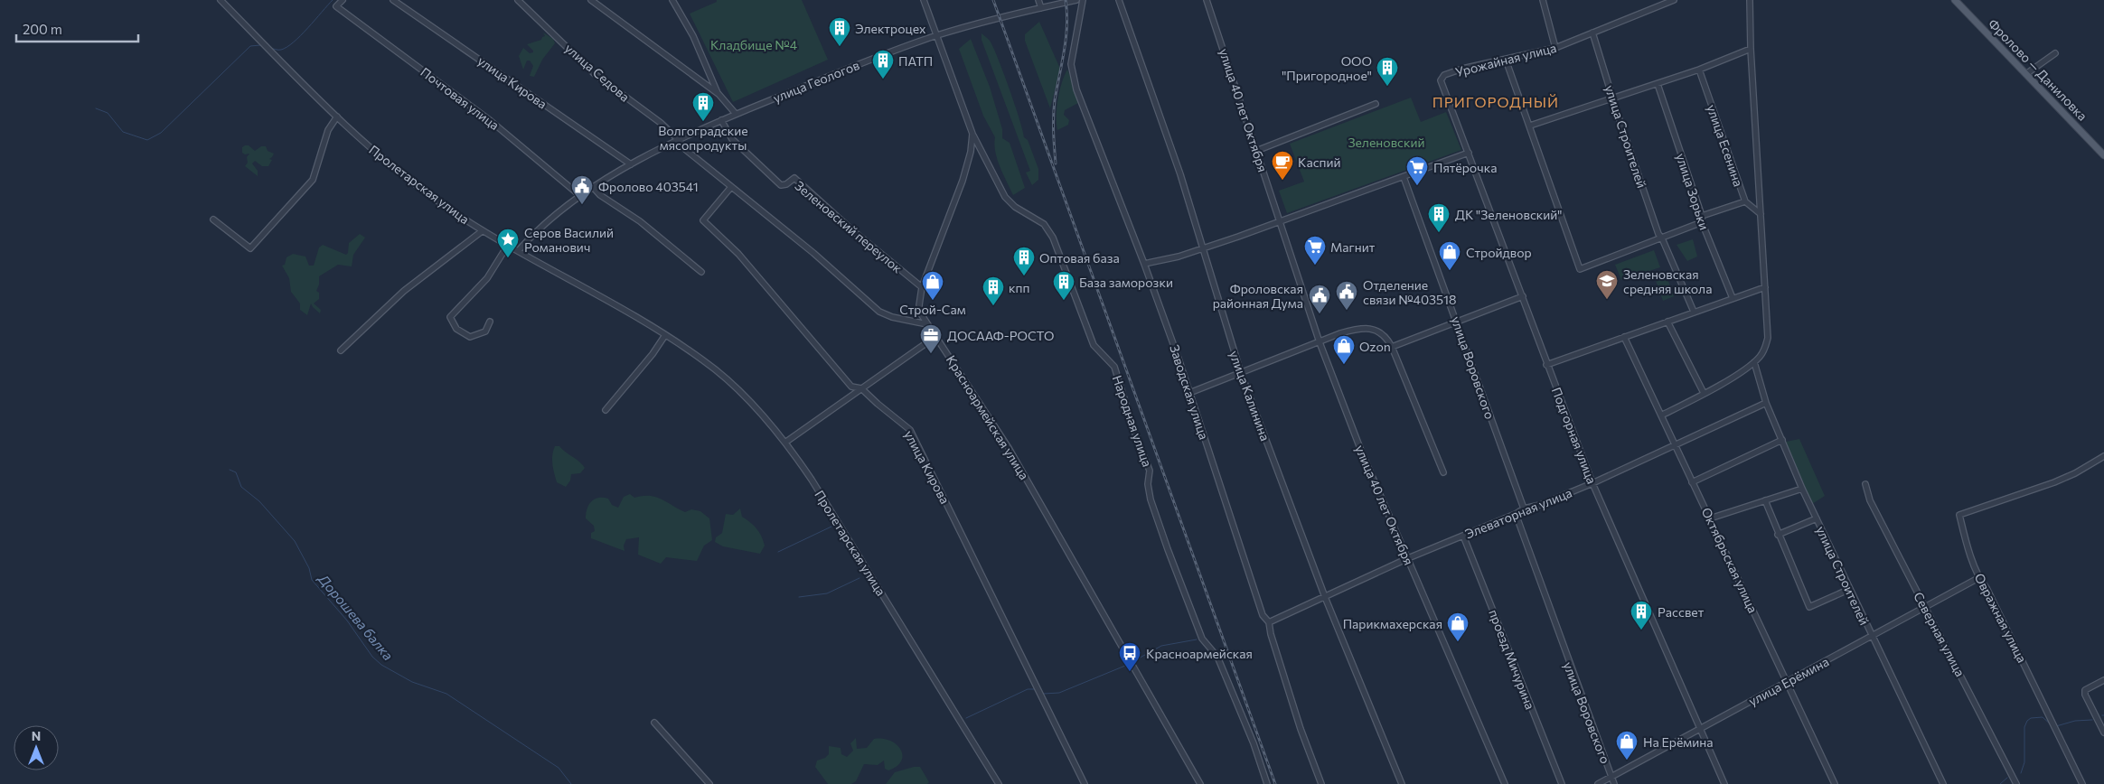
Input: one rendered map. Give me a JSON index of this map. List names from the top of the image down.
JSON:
{
  "streets": {
    "main road": ["Фролово — Даниловка"],
    "street": [
      "Урожайная улица",
      "улица Седова",
      "улица Геологов",
      "улица Кирова",
      "Почтовая улица",
      "улица 40 лет Октября",
      "улица Строителей",
      "улица Есенина",
      "Пролетарская улица",
      "улица Зорьки",
      "Зеленовский переулок",
      "улица Воровского",
      "Заводская улица",
      "улица Калинина",
      "Красноармейская улица",
      "Народная улица",
      "Подгорная улица",
      "Элеваторная улица",
      "Октябрьская улица",
      "Овражная улица",
      "Северная улица",
      "проезд Мичурина",
      "улица Ерёмина"
    ]
  },
  "crossings": [
    ["Урожайная улица", "улица Строителей"],
    ["Урожайная улица", "Подгорная улица"],
    ["улица Седова", "улица Геологов"],
    ["улица Геологов", "улица Кирова"],
    ["улица Геологов", "Почтовая улица"],
    ["улица Геологов", "Пролетарская улица"],
    ["улица Геологов", "Зеленовский переулок"],
    ["улица 40 лет Октября", "Элеваторная улица"],
    ["улица Строителей", "Элеваторная улица"],
    ["улица Строителей", "улица Ерёмина"],
    ["улица Воровского", "Элеваторная улица"],
    ["улица Воровского", "улица Ерёмина"],
    ["Заводская улица", "Элеваторная улица"],
    ["улица Калинина", "Элеваторная улица"],
    ["Подгорная улица", "Элеваторная улица"],
    ["Подгорная улица", "улица Ерёмина"],
    ["Элеваторная улица", "Октябрьская улица"],
    ["Элеваторная улица", "проезд Мичурина"],
    ["Октябрьская улица", "улица Ерёмина"],
    ["Овражная улица", "улица Ерёмина"],
    ["Северная улица", "улица Ерёмина"]
  ],
  "districts": ["ПРИГОРОДНЫЙ"],
  "water": ["Дорошева балка"],
  "parks": ["Кладбище №4", "Зеленовский"],
  "places": {
    "building": [
      "Электроцех",
      "ПАТП",
      "ООО \"Пригородное\"",
      "Волгоградские мясопродукты",
      "ДК \"Зеленовский\"",
      "Оптовая база",
      "База заморозки",
      "кпп",
      "Рассвет"
    ],
    "cafe": ["Каспий"],
    "supermarket": ["Пятёрочка", "Магнит"],
    "public building": ["Фролово 403541", "Отделение связи №403518", "Фроловская районная Дума"],
    "place": ["Серов Василий Романович"],
    "shop": [
      "Стройдвор",
      "Строй-Сам",
      "Ozon",
      "Парикмахерская",
      "На Ерёмина"
    ],
    "school or university": ["Зеленовская средняя школа"],
    "office": ["ДОСААФ-РОСТО"],
    "bus stop": ["Красноармейская"]
  },
  "scale_bar": "200 m",
  "north": "top"
}
